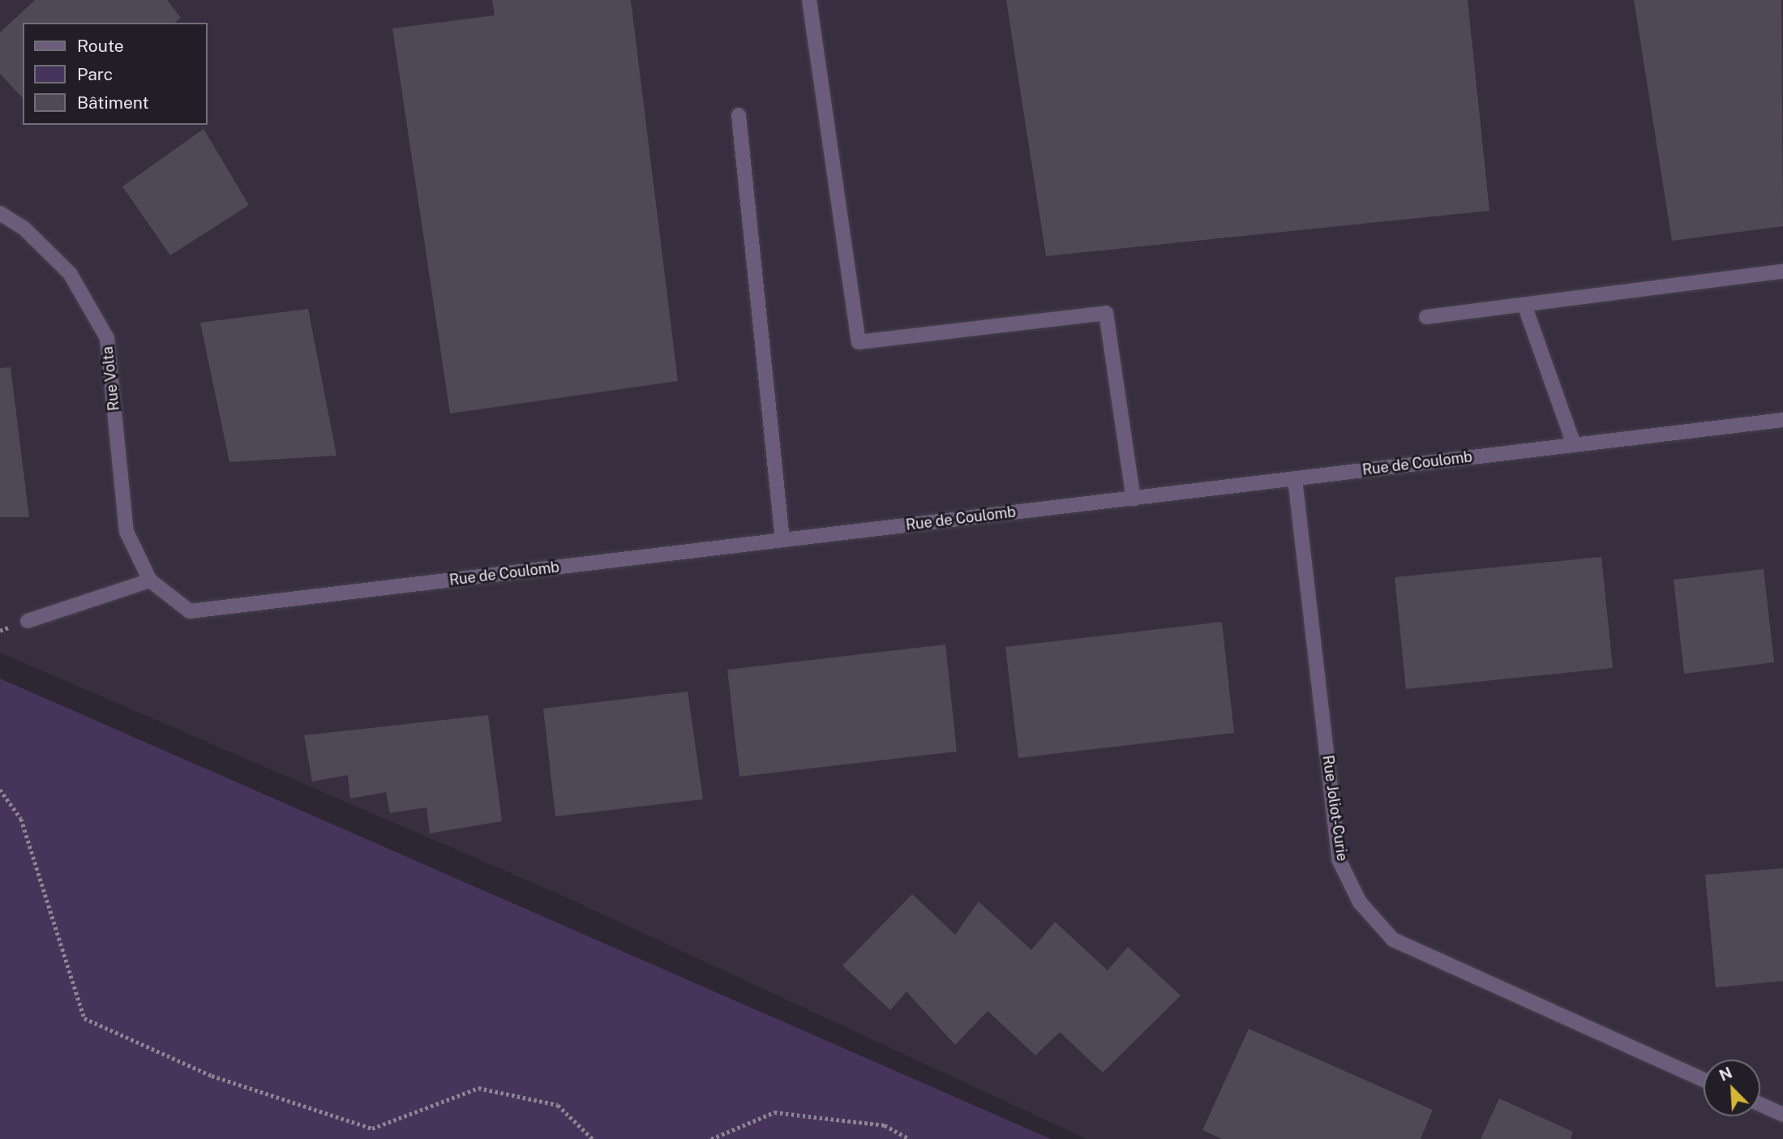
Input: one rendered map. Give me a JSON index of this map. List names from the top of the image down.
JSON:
{
  "streets": {
    "street": ["Rue Volta", "Rue de Coulomb", "Rue Joliot-Curie"]
  },
  "crossings": [
    ["Rue Volta", "Rue de Coulomb"],
    ["Rue de Coulomb", "Rue Joliot-Curie"]
  ],
  "legend": ["Route", "Parc", "Bâtiment"],
  "north": "top left"
}
